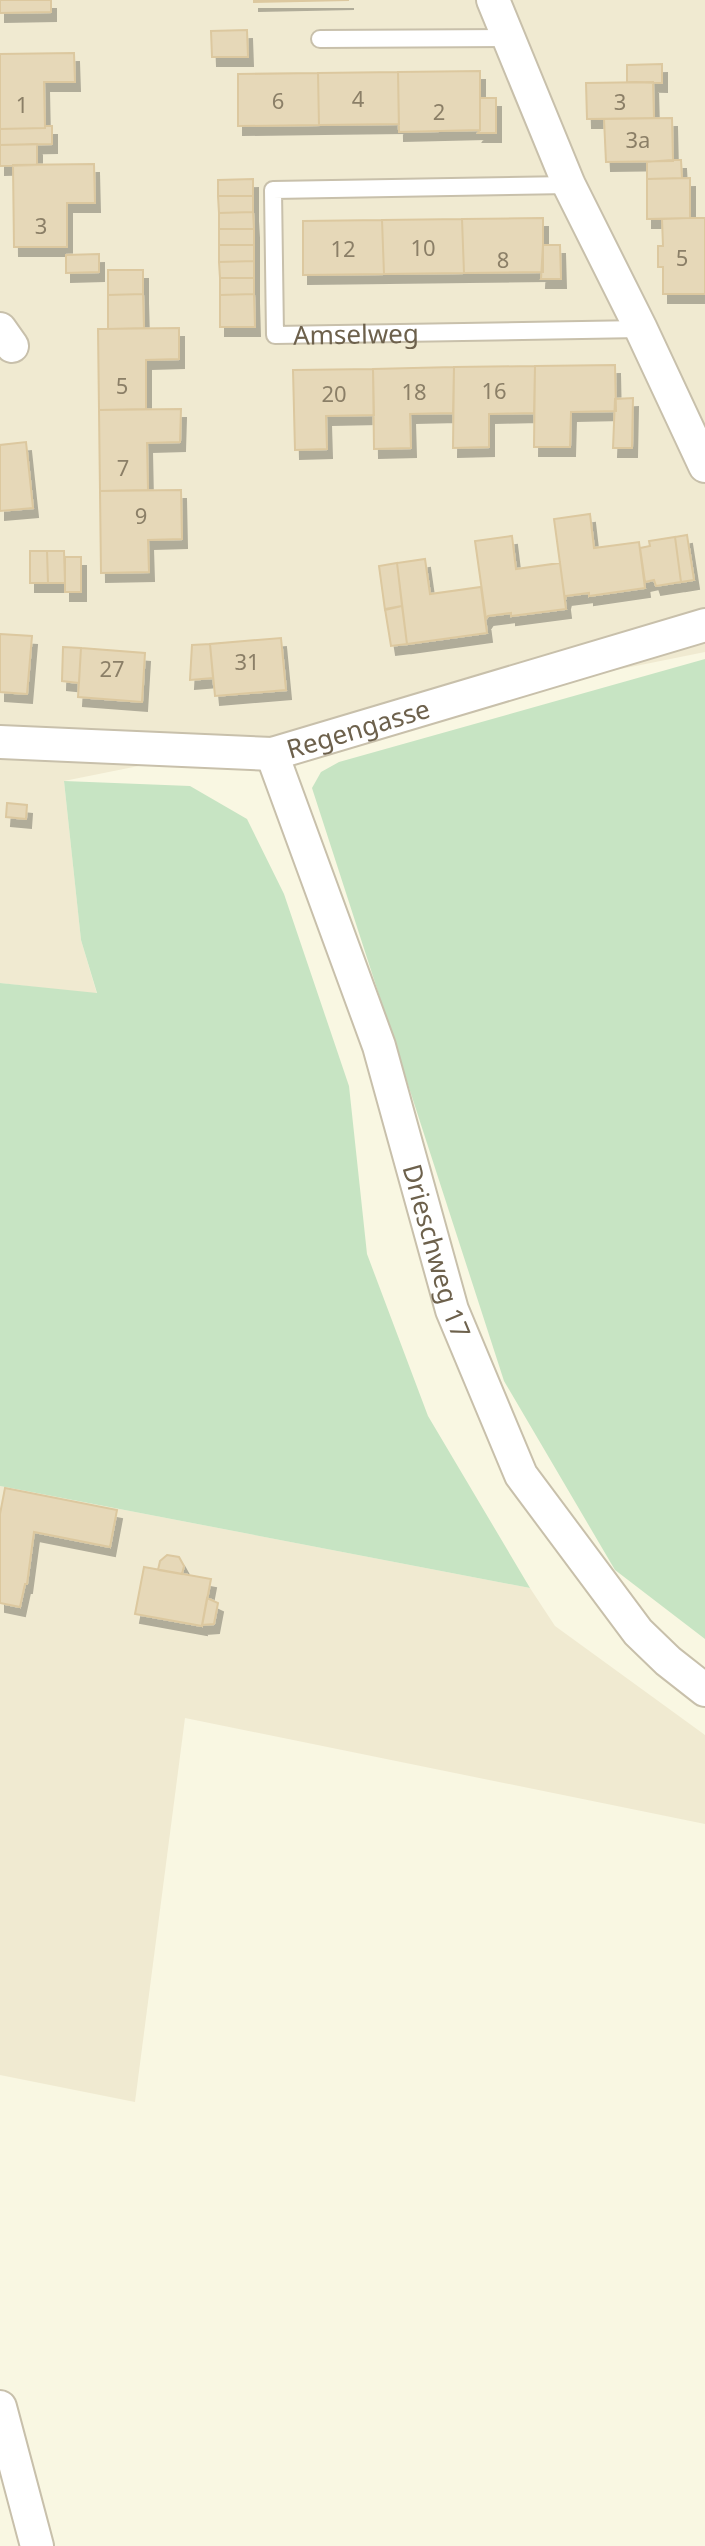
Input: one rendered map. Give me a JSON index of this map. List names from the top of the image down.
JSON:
{
  "streets": {
    "street": ["Regengasse", "Drieschweg 17"],
    "lane": ["Amselweg"]
  },
  "crossings": [
    ["Regengasse", "Drieschweg 17"]
  ],
  "house_numbers": [
    "4",
    "6",
    "3",
    "1",
    "2",
    "3a",
    "3",
    "10",
    "12",
    "5",
    "8",
    "5",
    "16",
    "18",
    "20",
    "7",
    "9",
    "31",
    "27"
  ]
}
